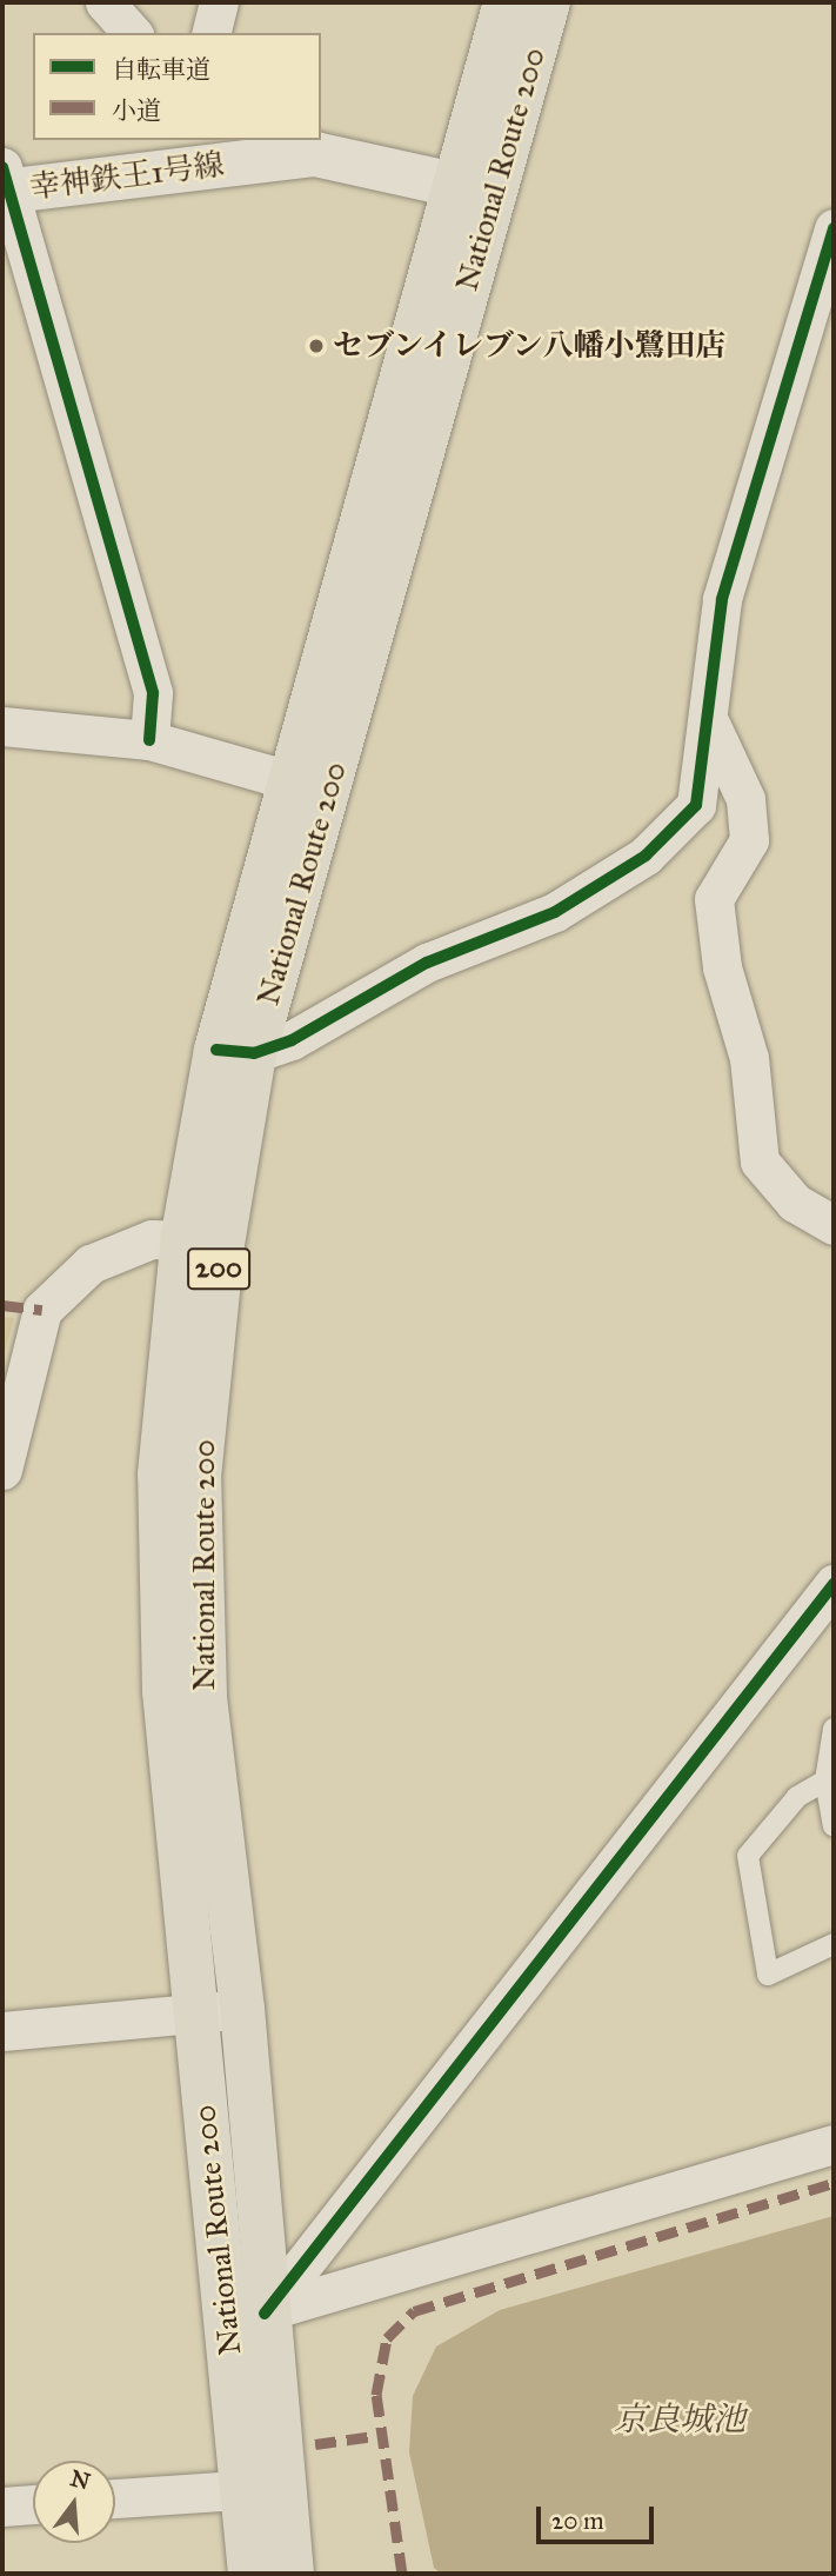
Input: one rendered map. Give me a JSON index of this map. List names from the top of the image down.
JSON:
{
  "streets": {
    "highway": ["National Route 200", "200"],
    "street": ["幸神鉄王1号線"]
  },
  "crossings": [
    ["National Route 200", "幸神鉄王1号線"]
  ],
  "water": ["京良城池"],
  "places": ["セブンイレブン八幡小鷺田店"],
  "legend": ["自転車道", "小道"],
  "scale_bar": "20 m",
  "north": "top"
}
